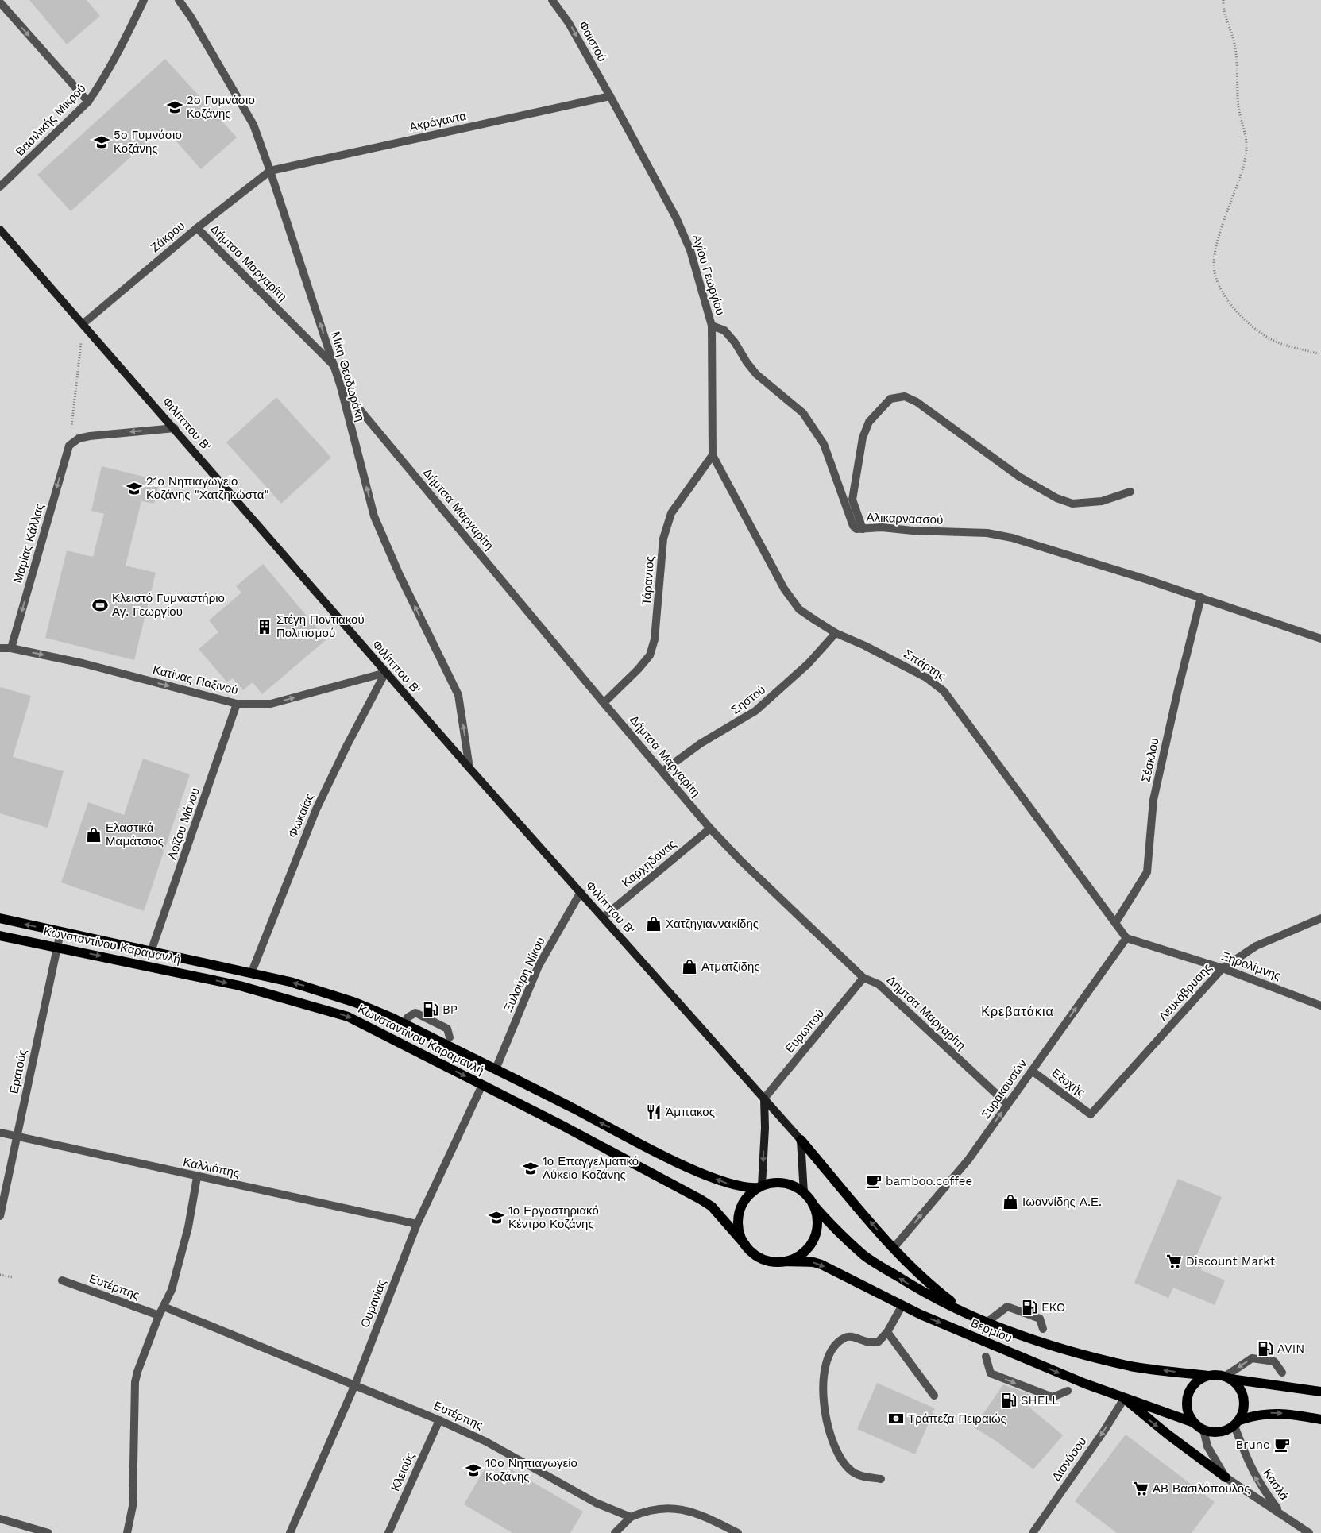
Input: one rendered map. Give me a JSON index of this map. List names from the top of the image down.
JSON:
{
  "streets": {
    "main road": ["Φιλίππου Β'", "Κωνσταντίνου Καραμανλή", "Βερμίου"],
    "street": [
      "Φαιστού",
      "Βασιλικής Μικρού",
      "Ακράγαντα",
      "Ζάκρου",
      "Δήμτσα Μαργαρίτη",
      "Αγίου Γεωργίου",
      "Μίκη Θεοδωράκη",
      "Αλικαρνασσού",
      "Μαρίας Κάλλας",
      "Τάραντος",
      "Σπάρτης",
      "Κατίνας Παξινού",
      "Σηστού",
      "Σέσκλου",
      "Φωκαίας",
      "Λοΐζου Μάνου",
      "Καρχηδόνας",
      "Ξηρολίμνης",
      "Ξυλούρη Νίκου",
      "Λευκόβρυσης",
      "Ευρωπού",
      "Ερατούς",
      "Εξοχής",
      "Συρακουσών",
      "Καλλιόπης",
      "Ευτέρπης",
      "Ουρανίας",
      "Διονύσου",
      "Κλειούς",
      "Κασλά"
    ]
  },
  "crossings": [
    ["Φαιστού", "Ακράγαντα"],
    ["Φαιστού", "Αγίου Γεωργίου"],
    ["Ακράγαντα", "Ζάκρου"],
    ["Ακράγαντα", "Αγίου Γεωργίου"],
    ["Ακράγαντα", "Μίκη Θεοδωράκη"],
    ["Ζάκρου", "Δήμτσα Μαργαρίτη"],
    ["Ζάκρου", "Μίκη Θεοδωράκη"],
    ["Ζάκρου", "Φιλίππου Β'"],
    ["Δήμτσα Μαργαρίτη", "Μίκη Θεοδωράκη"],
    ["Δήμτσα Μαργαρίτη", "Τάραντος"],
    ["Δήμτσα Μαργαρίτη", "Σηστού"],
    ["Δήμτσα Μαργαρίτη", "Καρχηδόνας"],
    ["Δήμτσα Μαργαρίτη", "Ευρωπού"],
    ["Δήμτσα Μαργαρίτη", "Συρακουσών"],
    ["Αγίου Γεωργίου", "Αλικαρνασσού"],
    ["Αγίου Γεωργίου", "Τάραντος"],
    ["Αγίου Γεωργίου", "Σπάρτης"],
    ["Μίκη Θεοδωράκη", "Φιλίππου Β'"],
    ["Φιλίππου Β'", "Κατίνας Παξινού"],
    ["Φιλίππου Β'", "Φωκαίας"],
    ["Φιλίππου Β'", "Καρχηδόνας"],
    ["Φιλίππου Β'", "Ξυλούρη Νίκου"],
    ["Φιλίππου Β'", "Ευρωπού"],
    ["Αλικαρνασσού", "Σέσκλου"],
    ["Μαρίας Κάλλας", "Κατίνας Παξινού"],
    ["Τάραντος", "Σπάρτης"],
    ["Σπάρτης", "Σηστού"],
    ["Σπάρτης", "Σέσκλου"],
    ["Σπάρτης", "Ξηρολίμνης"],
    ["Σπάρτης", "Συρακουσών"],
    ["Κατίνας Παξινού", "Φωκαίας"],
    ["Κατίνας Παξινού", "Λοΐζου Μάνου"],
    ["Φωκαίας", "Κωνσταντίνου Καραμανλή"],
    ["Λοΐζου Μάνου", "Κωνσταντίνου Καραμανλή"],
    ["Κωνσταντίνου Καραμανλή", "Ξυλούρη Νίκου"],
    ["Κωνσταντίνου Καραμανλή", "Ερατούς"],
    ["Κωνσταντίνου Καραμανλή", "Ουρανίας"],
    ["Κωνσταντίνου Καραμανλή", "Βερμίου"],
    ["Ξηρολίμνης", "Λευκόβρυσης"],
    ["Ξηρολίμνης", "Συρακουσών"],
    ["Λευκόβρυσης", "Εξοχής"],
    ["Ερατούς", "Καλλιόπης"],
    ["Εξοχής", "Συρακουσών"],
    ["Καλλιόπης", "Ουρανίας"],
    ["Ευτέρπης", "Ουρανίας"],
    ["Ευτέρπης", "Κλειούς"],
    ["Βερμίου", "Διονύσου"],
    ["Βερμίου", "Κασλά"]
  ],
  "one_way": [
    "Φαιστού",
    "Μίκη Θεοδωράκη",
    "Μαρίας Κάλλας",
    "Κατίνας Παξινού",
    "Συρακουσών",
    "Διονύσου"
  ],
  "districts": ["Κρεβατάκια"],
  "places": {
    "school or university": [
      "2o Γυμνάσιο Κοζάνης",
      "5o Γυμνάσιο Κοζάνης",
      "21ο Νηπιαγωγείο Κοζάνης \"Χατζηκώστα\"",
      "1ο Επαγγελματικό Λύκειο Κοζάνης",
      "1ο Εργαστηριακό Κέντρο Κοζάνης",
      "10ο Νηπιαγωγείο Κοζάνης"
    ],
    "sports": ["Κλειστό Γυμναστήριο Αγ. Γεωργίου"],
    "building": ["Στέγη Ποντιακού Πολιτισμού"],
    "shop": [
      "Ελαστικά Μαμάτσιος",
      "Χατζηγιαννακίδης",
      "Ατματζίδης",
      "Ιωαννίδης Α.Ε."
    ],
    "fuel station": [
      "BP",
      "EKO",
      "AVIN",
      "SHELL"
    ],
    "restaurant": ["Άμπακος"],
    "cafe": ["bamboo.coffee", "Bruno"],
    "supermarket": ["Discount Markt", "ΑΒ Βασιλόπουλος"],
    "bank": ["Τράπεζα Πειραιώς"]
  }
}
